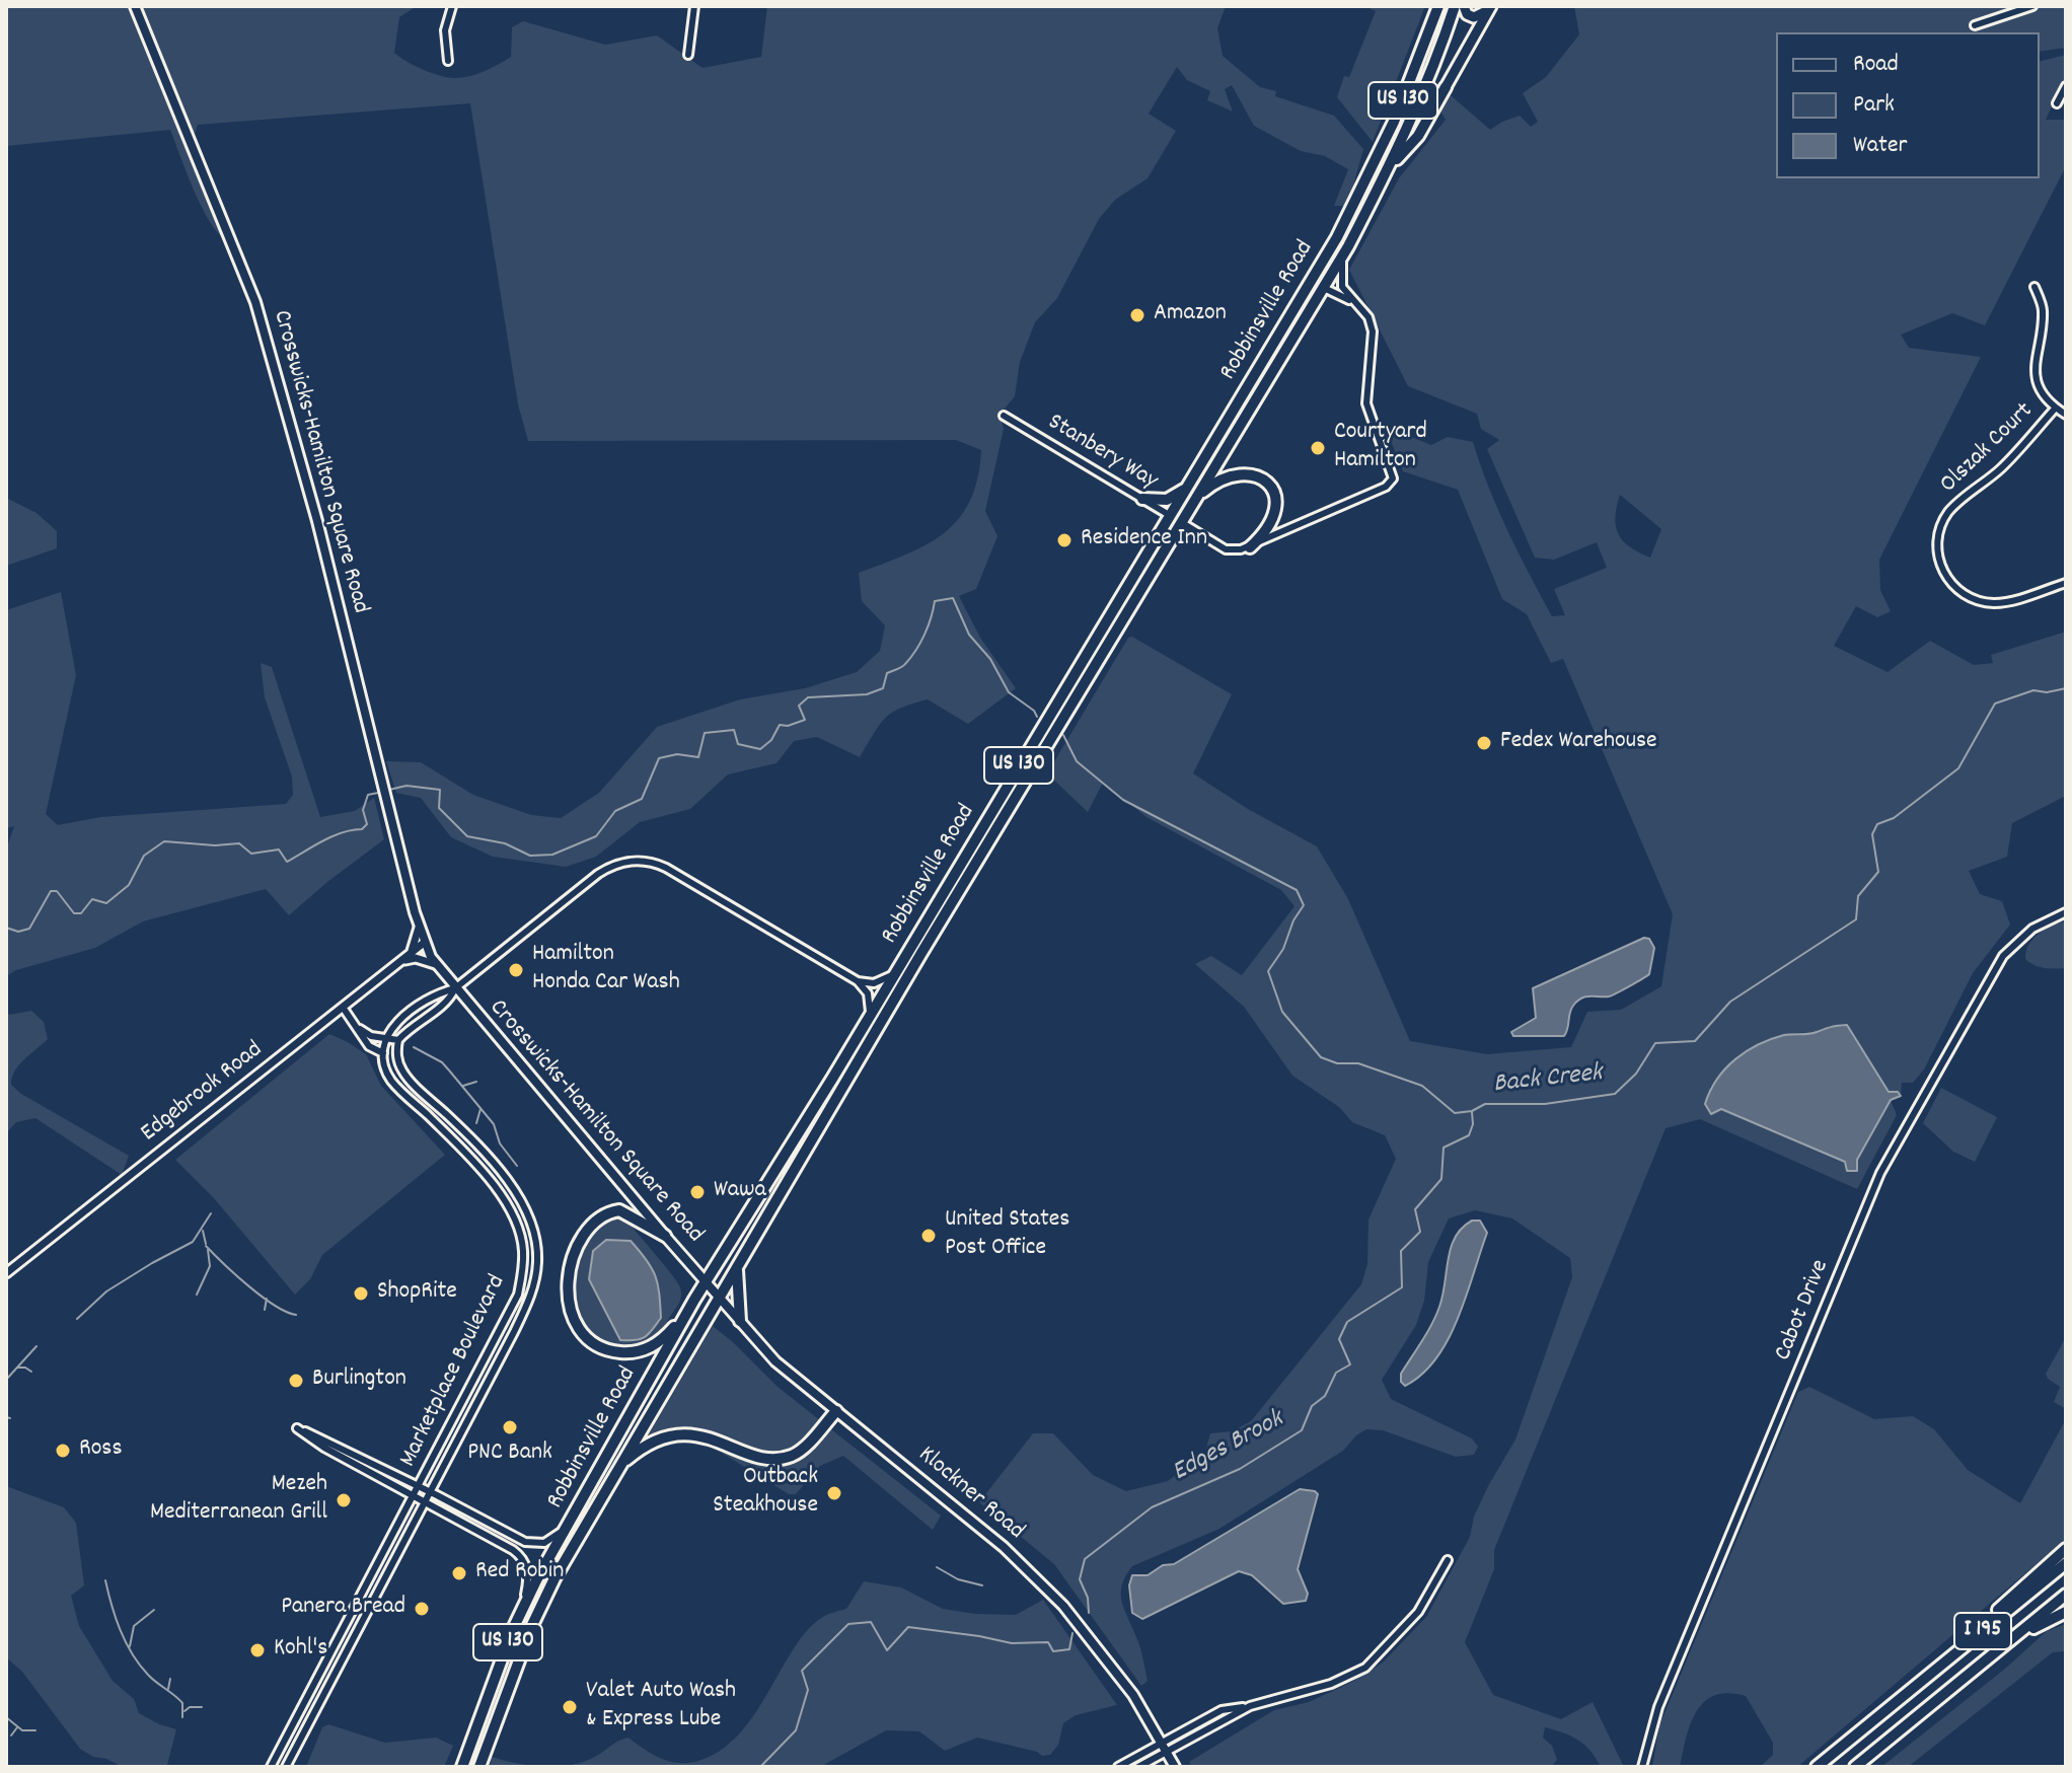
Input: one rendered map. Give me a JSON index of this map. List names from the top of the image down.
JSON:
{
  "streets": {
    "highway": ["US 130", "Robbinsville Road", "I 195"],
    "main road": ["Crosswicks-Hamilton Square Road", "Klockner Road"],
    "street": [
      "Olszak Court",
      "Stanbery Way",
      "Edgebrook Road",
      "Cabot Drive",
      "Marketplace Boulevard"
    ]
  },
  "crossings": [
    ["Robbinsville Road", "Stanbery Way"],
    ["Robbinsville Road", "Crosswicks-Hamilton Square Road"],
    ["Robbinsville Road", "Klockner Road"],
    ["Crosswicks-Hamilton Square Road", "Edgebrook Road"],
    ["Crosswicks-Hamilton Square Road", "Klockner Road"],
    ["Edgebrook Road", "Marketplace Boulevard"]
  ],
  "water": ["Back Creek", "Edges Brook"],
  "places": [
    "Amazon",
    "Courtyard Hamilton",
    "Residence Inn",
    "Fedex Warehouse",
    "Hamilton Honda Car Wash",
    "Wawa",
    "United States Post Office",
    "ShopRite",
    "Burlington",
    "PNC Bank",
    "Ross",
    "Outback Steakhouse",
    "Mezeh Mediterranean Grill",
    "Red Robin",
    "Panera Bread",
    "Kohl's",
    "Valet Auto Wash & Express Lube"
  ],
  "legend": ["Road", "Park", "Water"]
}
